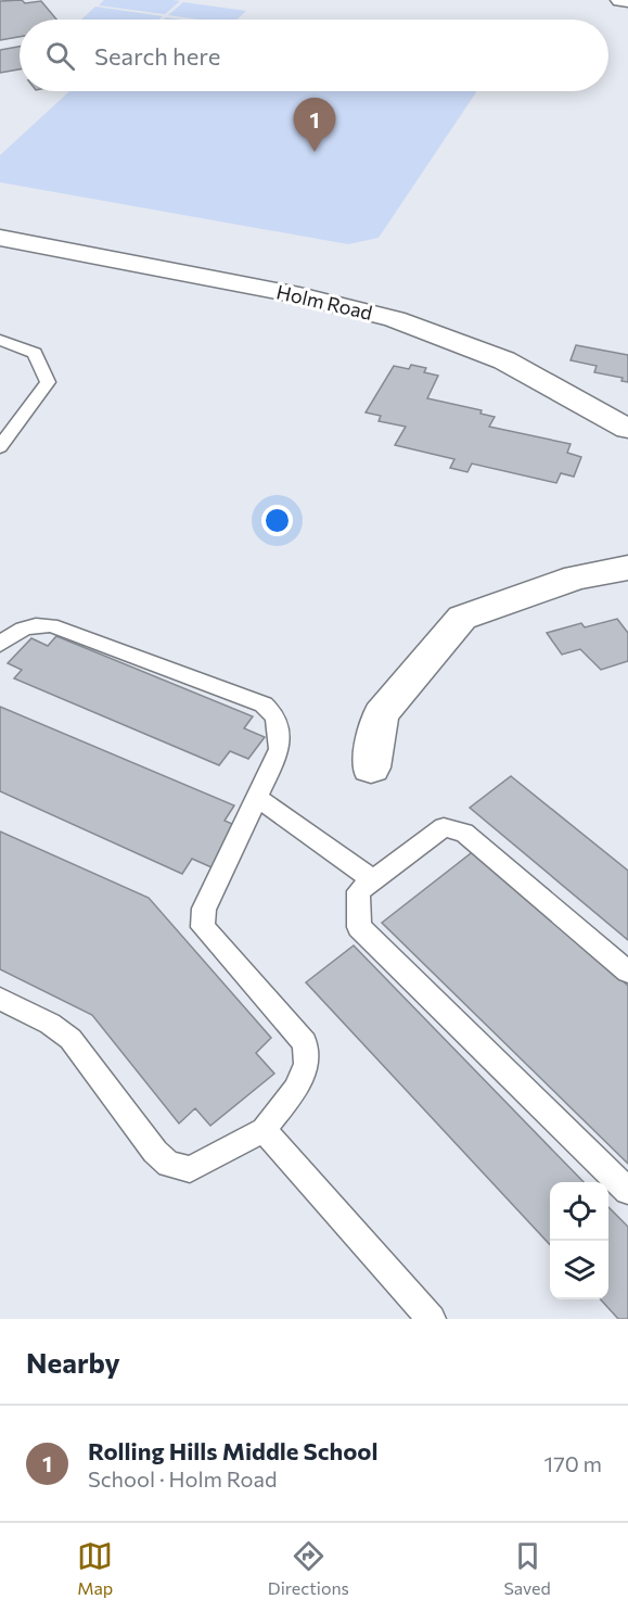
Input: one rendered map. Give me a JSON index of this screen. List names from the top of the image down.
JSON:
{
  "streets": {
    "street": ["Holm Road"]
  },
  "page": {
    "search": "Search here",
    "pins": "1",
    "heading": "Nearby",
    "list": [
      {
        "mark": "1",
        "name": "Rolling Hills Middle School",
        "note": "School · Holm Road",
        "value": "170 m"
      }
    ],
    "nav": ["Map", "Directions", "Saved"]
  }
}
